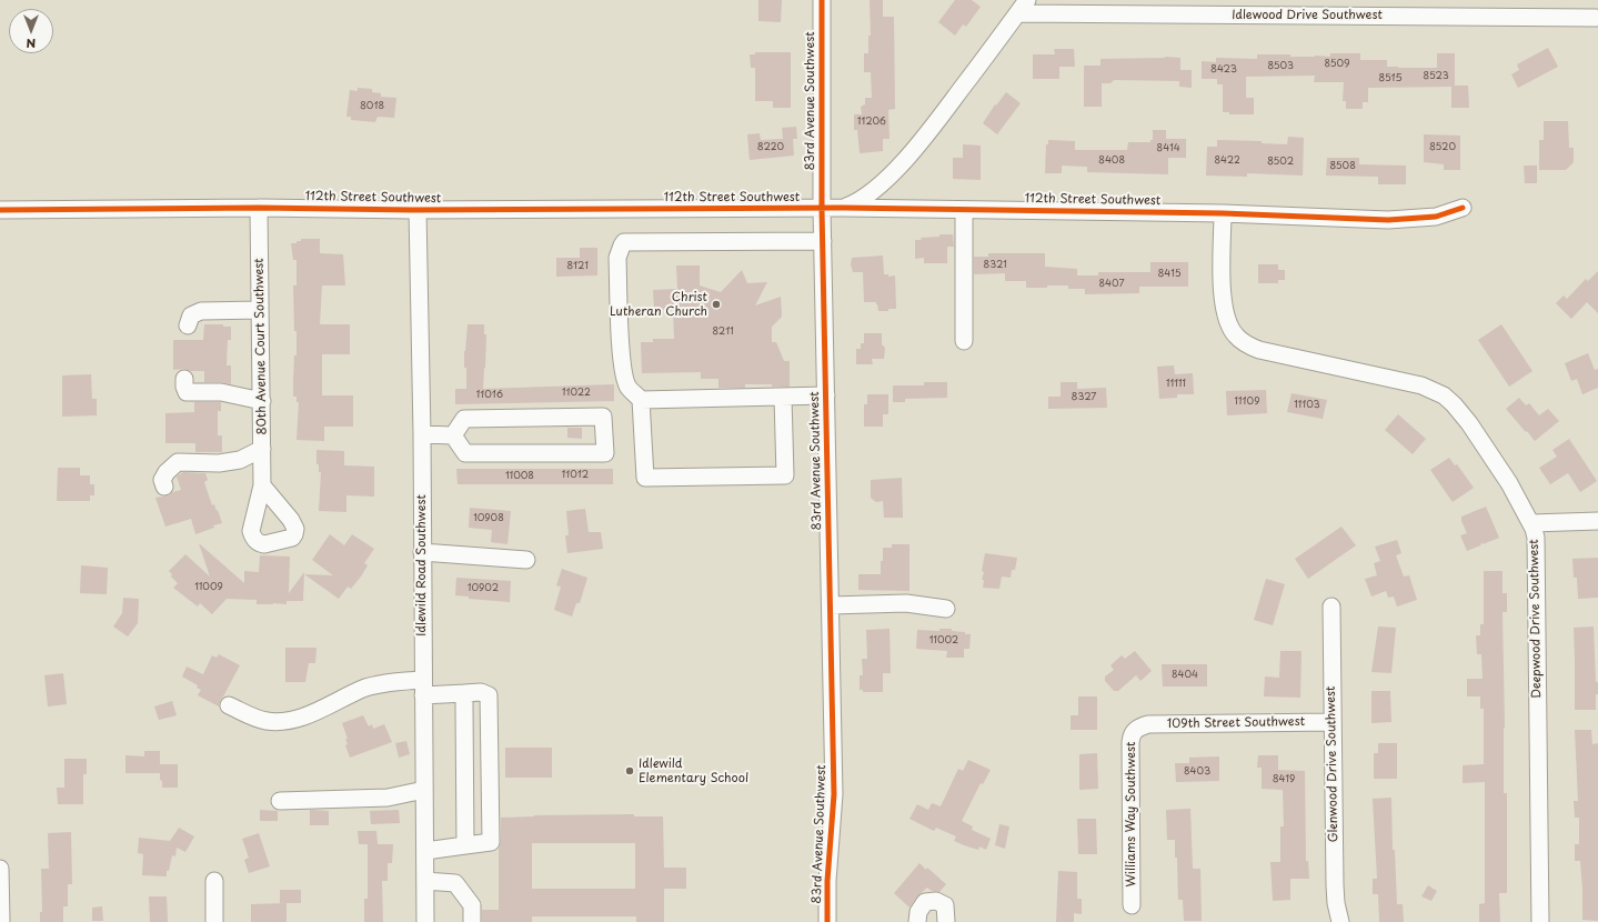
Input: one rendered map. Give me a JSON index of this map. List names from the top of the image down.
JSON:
{
  "streets": {
    "street": [
      "Idlewood Drive Southwest",
      "83rd Avenue Southwest",
      "112th Street Southwest",
      "80th Avenue Court Southwest",
      "Idlewild Road Southwest",
      "Deepwood Drive Southwest",
      "109th Street Southwest",
      "Glenwood Drive Southwest",
      "Williams Way Southwest"
    ]
  },
  "crossings": [
    ["83rd Avenue Southwest", "112th Street Southwest"],
    ["112th Street Southwest", "80th Avenue Court Southwest"],
    ["112th Street Southwest", "Idlewild Road Southwest"],
    ["112th Street Southwest", "Deepwood Drive Southwest"],
    ["109th Street Southwest", "Glenwood Drive Southwest"],
    ["109th Street Southwest", "Williams Way Southwest"]
  ],
  "places": ["Christ Lutheran Church", "Idlewild Elementary School"],
  "house_numbers": [
    "8509",
    "8503",
    "8423",
    "8523",
    "8515",
    "8018",
    "11206",
    "8220",
    "8520",
    "8414",
    "8408",
    "8422",
    "8502",
    "8508",
    "8321",
    "8121",
    "8415",
    "8407",
    "8211",
    "11111",
    "11022",
    "11016",
    "8327",
    "11109",
    "11103",
    "11012",
    "11008",
    "10908",
    "11009",
    "10902",
    "11002",
    "8404",
    "8403",
    "8419"
  ],
  "north": "bottom"
}
